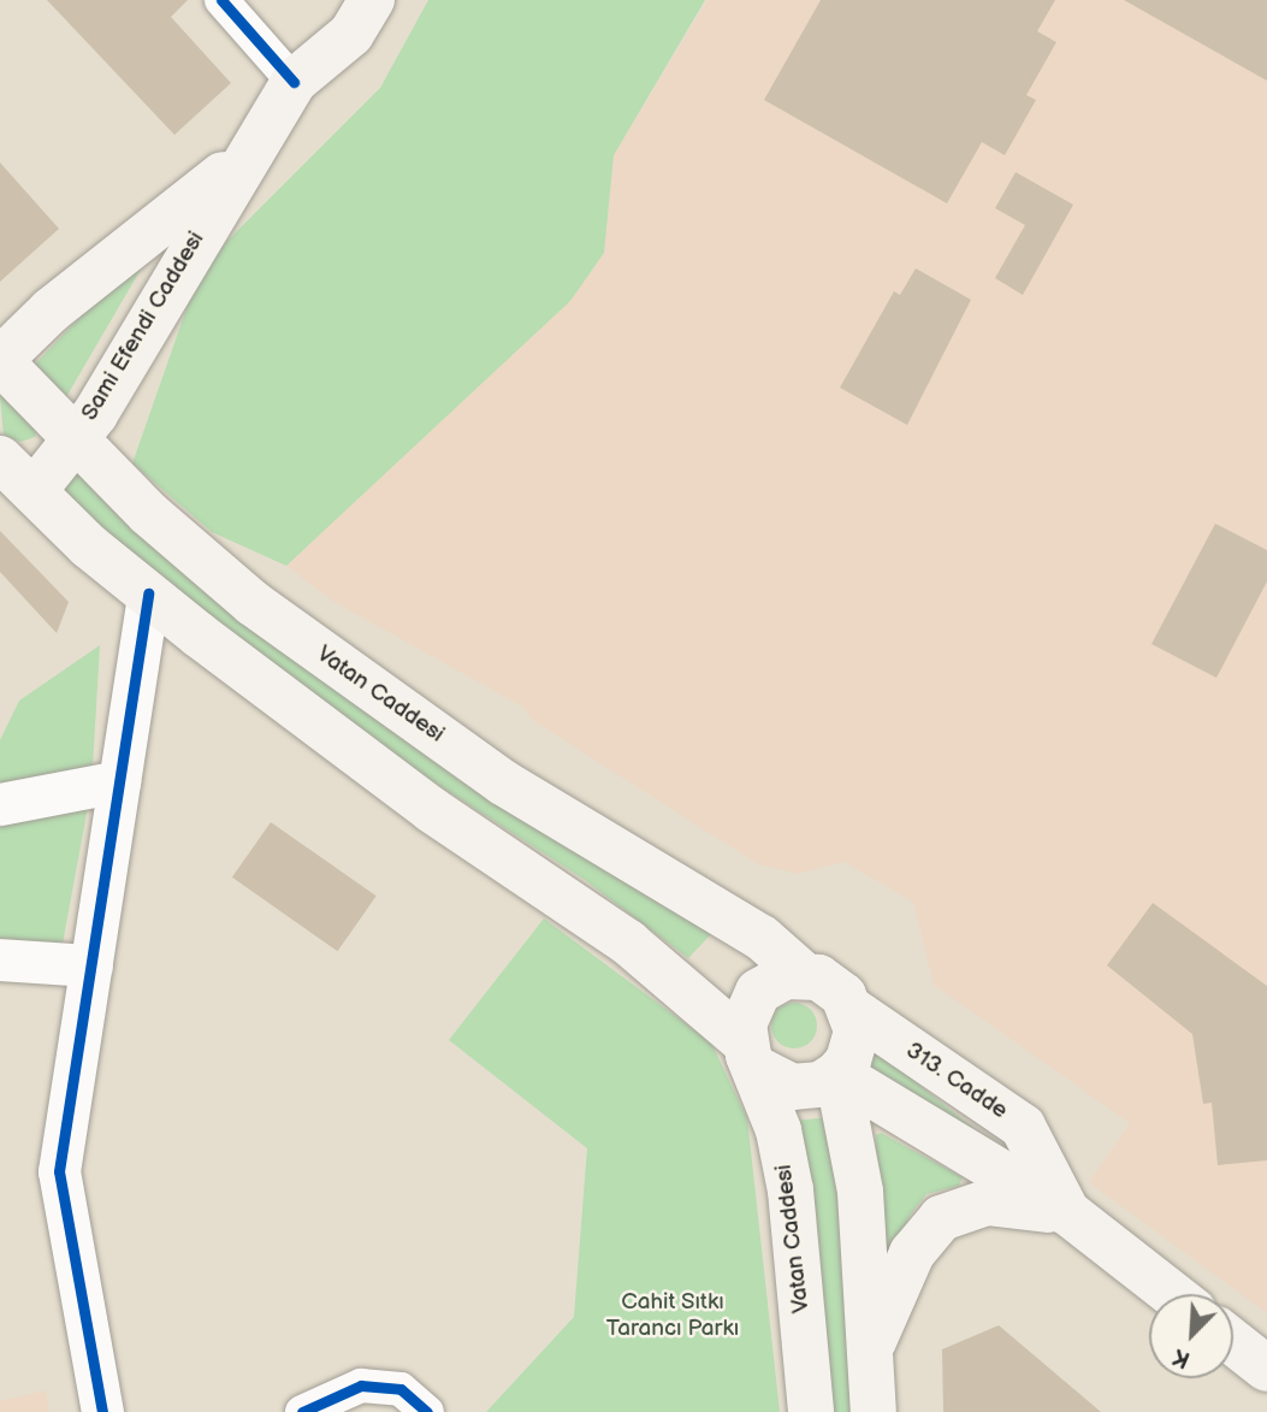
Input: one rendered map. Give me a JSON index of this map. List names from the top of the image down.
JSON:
{
  "streets": {
    "main road": ["Sami Efendi Caddesi", "Vatan Caddesi", "313. Cadde"]
  },
  "crossings": [
    ["Sami Efendi Caddesi", "Vatan Caddesi"],
    ["Vatan Caddesi", "313. Cadde"]
  ],
  "parks": ["Cahit Sıtkı Tarancı Parkı"],
  "north": "bottom left"
}
